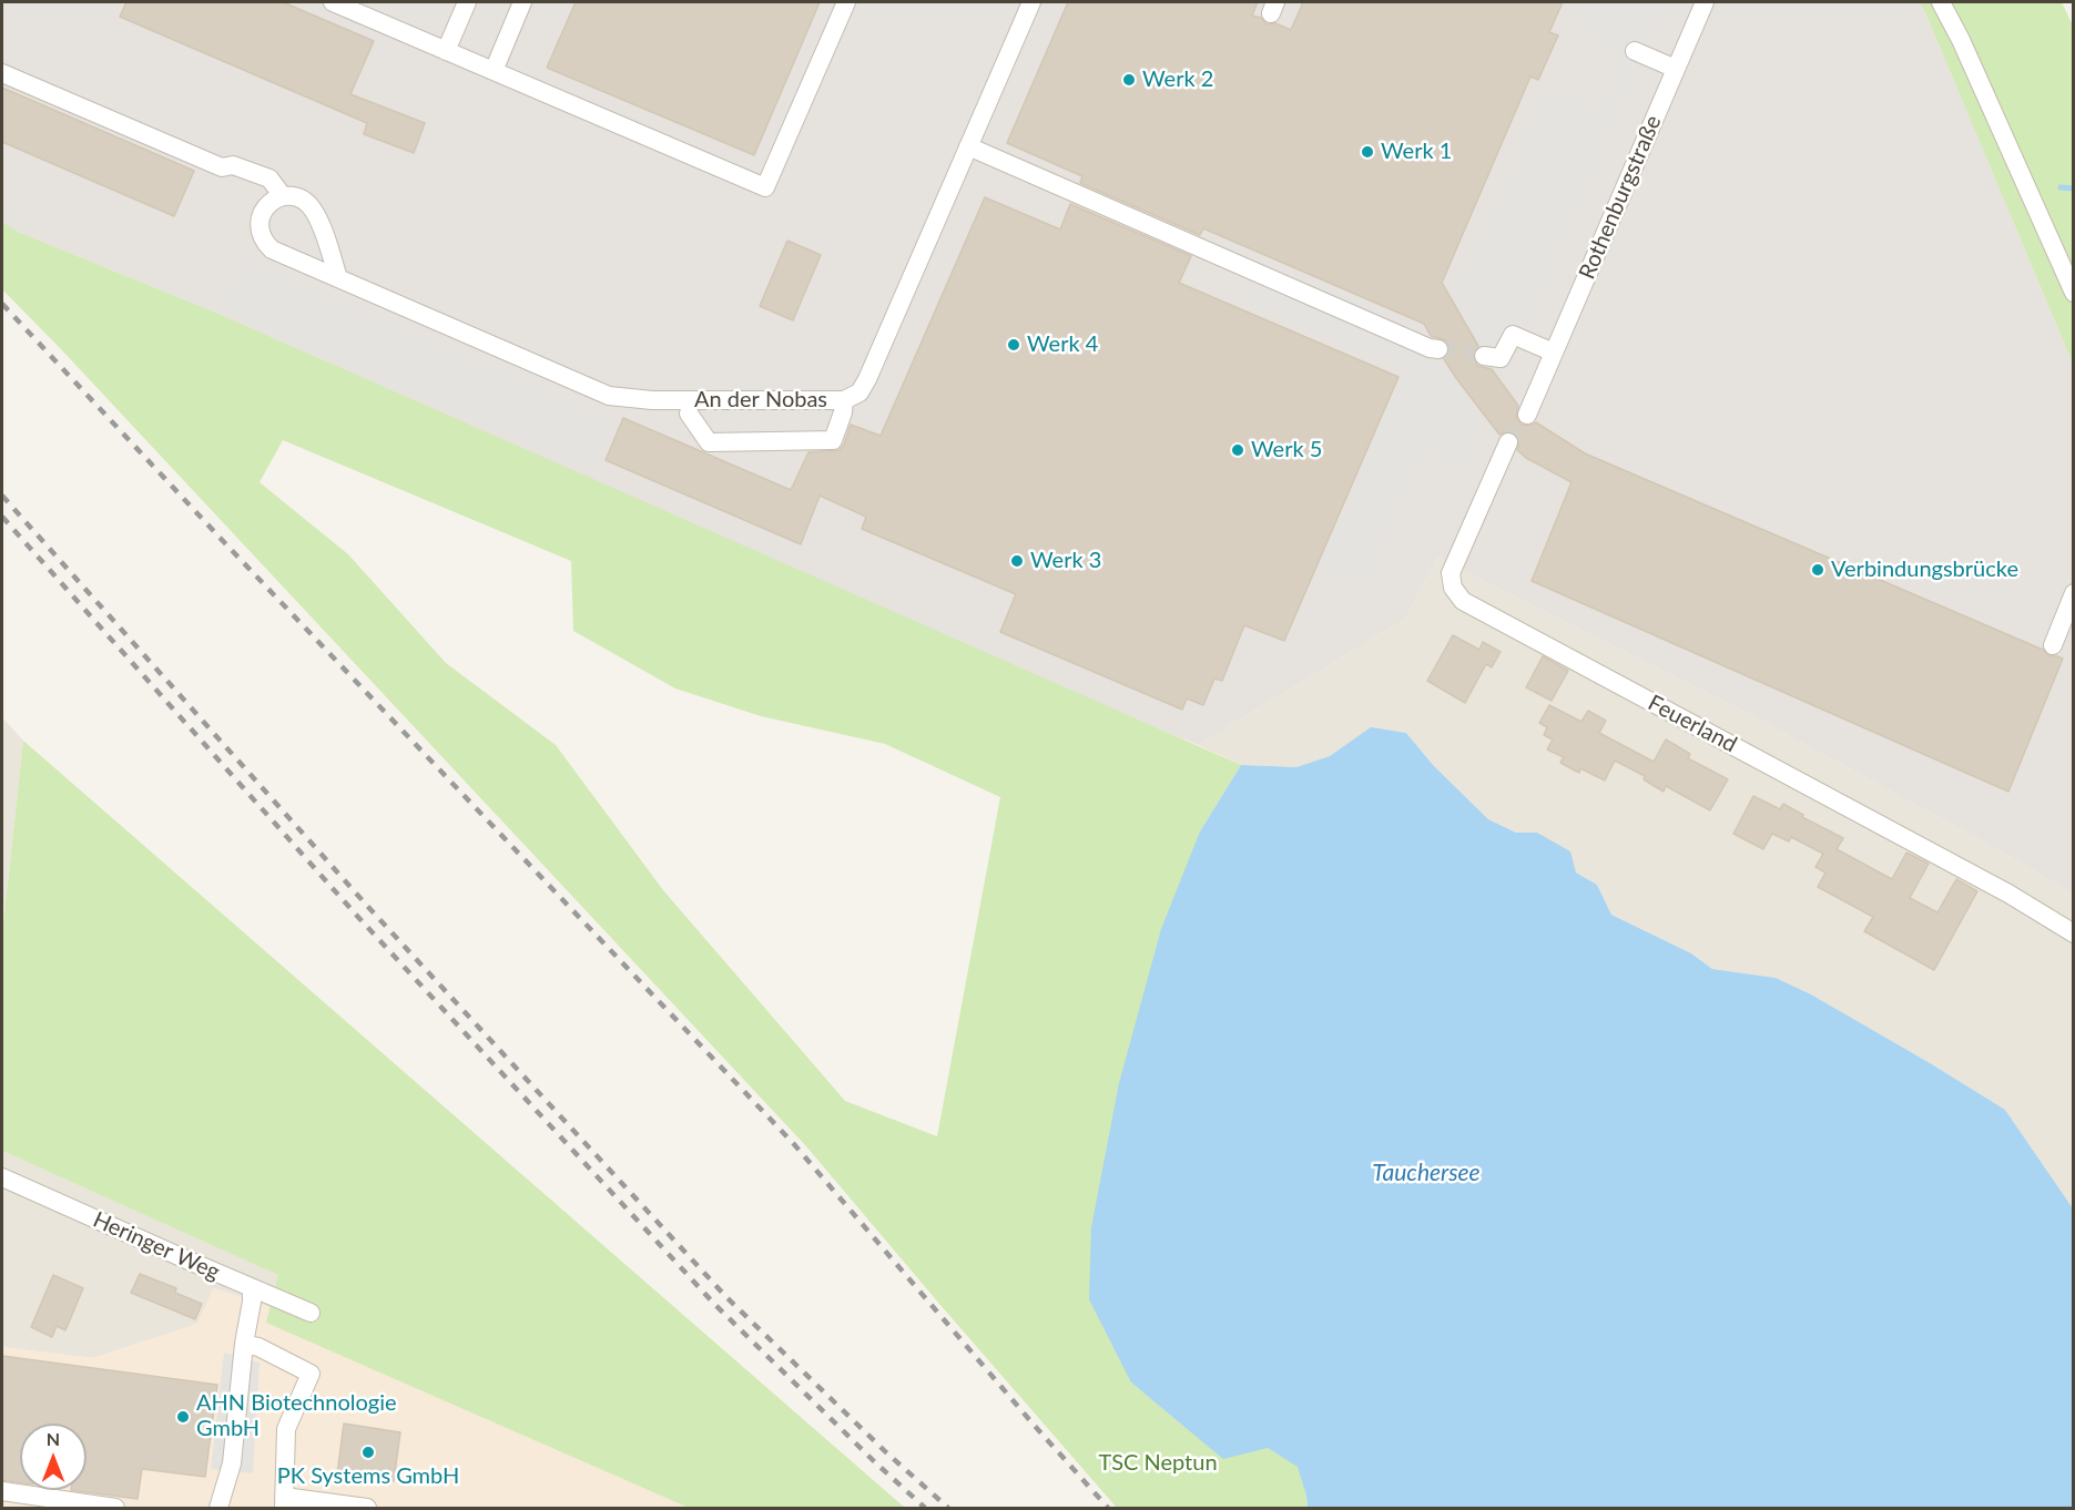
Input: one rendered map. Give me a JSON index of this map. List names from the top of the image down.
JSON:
{
  "streets": {
    "street": [
      "Rothenburgstraße",
      "An der Nobas",
      "Feuerland",
      "Heringer Weg"
    ]
  },
  "water": ["Tauchersee"],
  "parks": ["TSC Neptun"],
  "places": [
    "Werk 2",
    "Werk 1",
    "Werk 4",
    "Werk 5",
    "Werk 3",
    "Verbindungsbrücke",
    "AHN Biotechnologie GmbH",
    "PK Systems GmbH"
  ],
  "north": "top"
}
